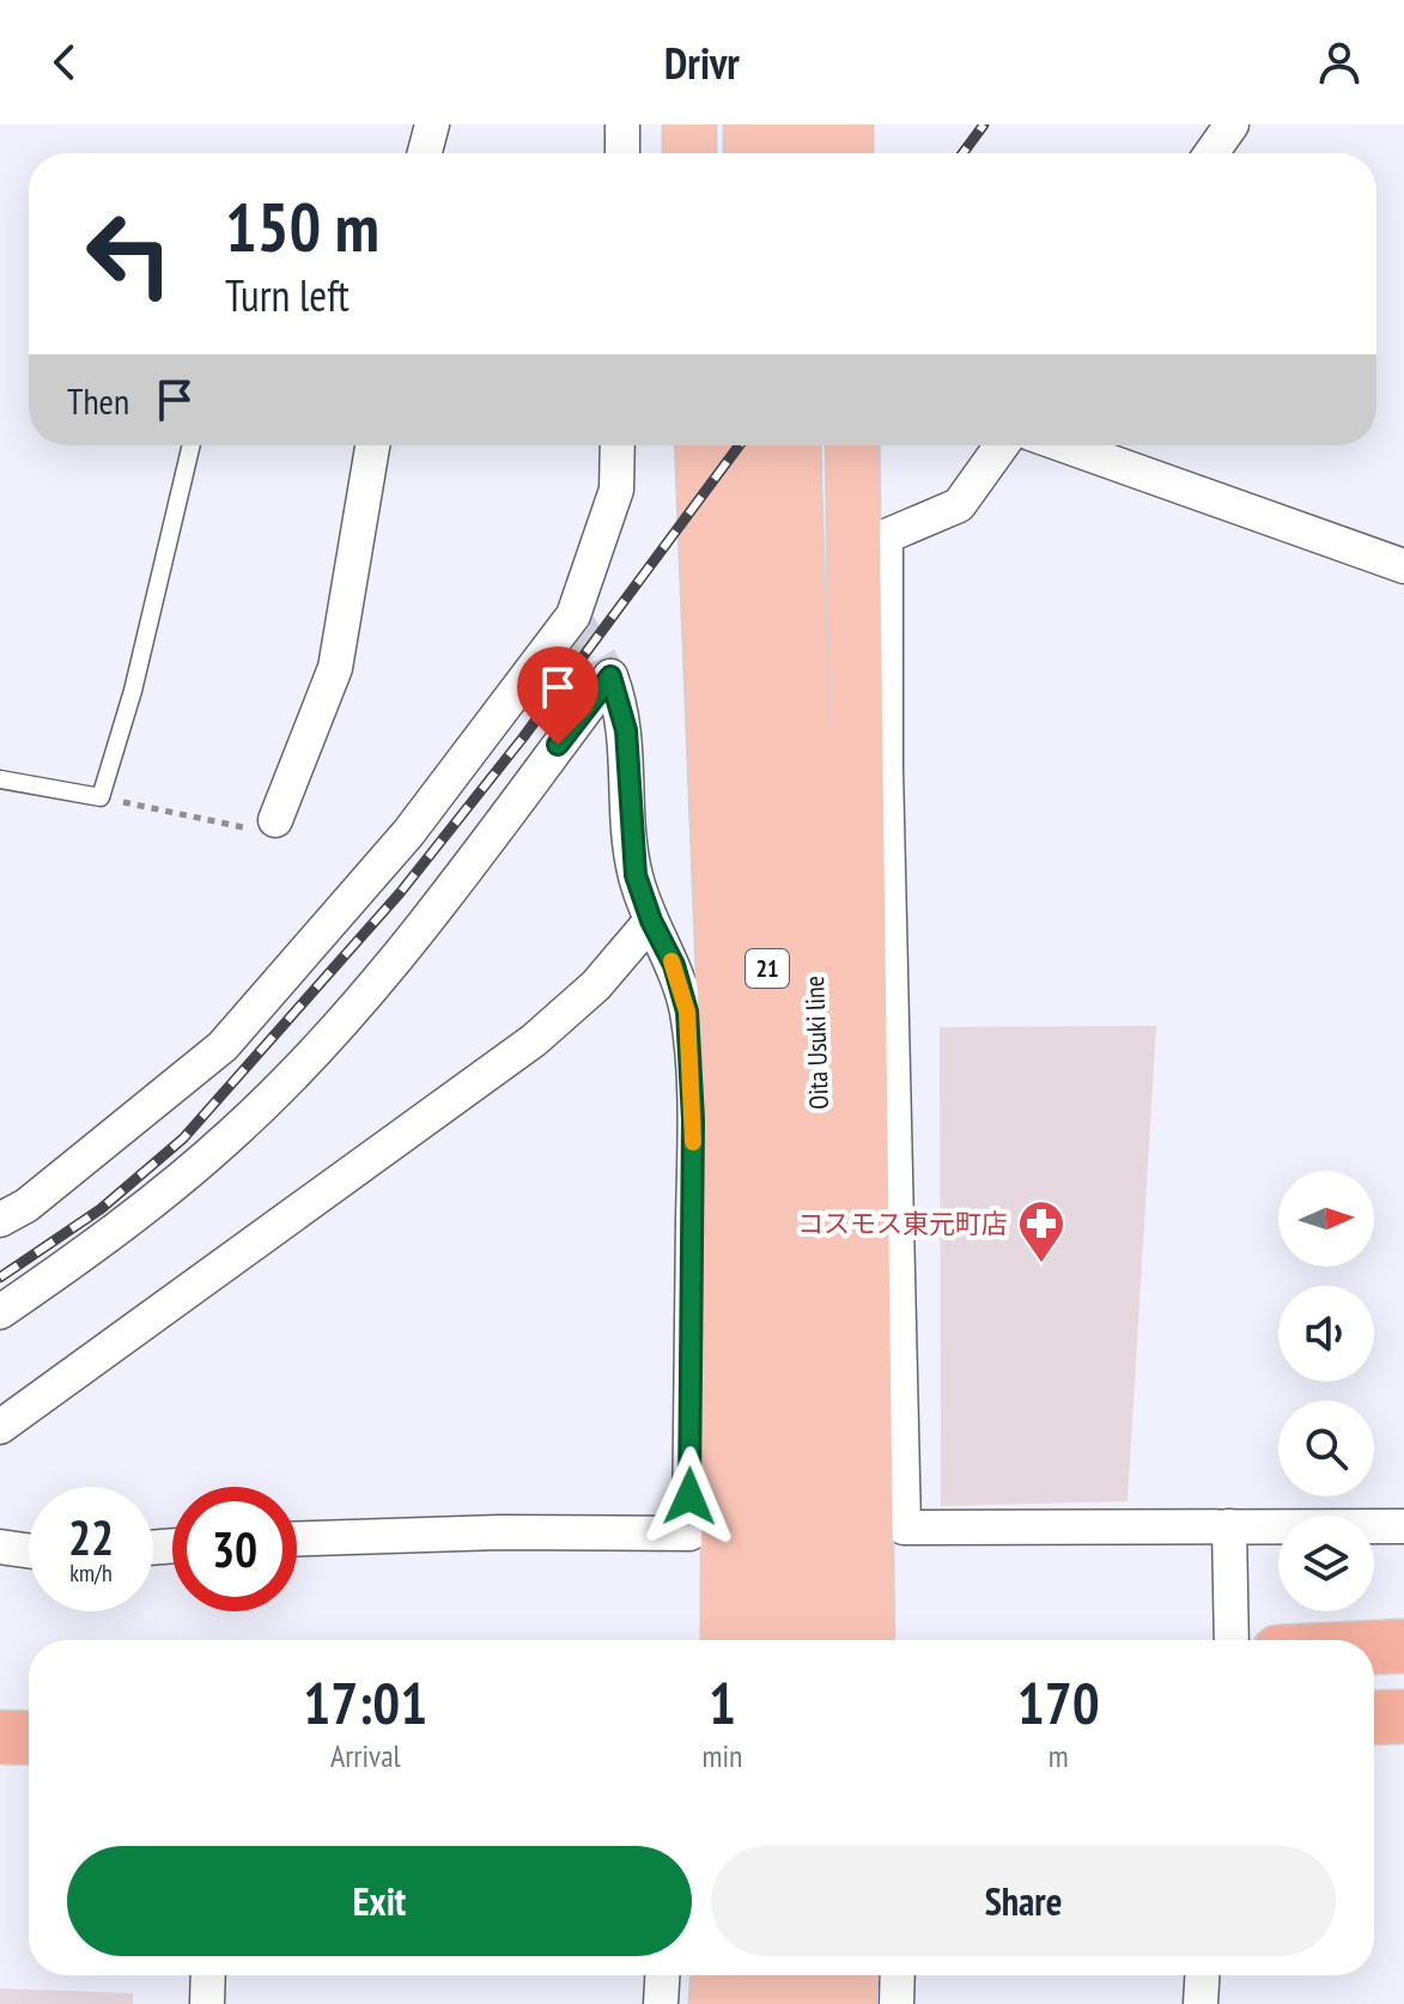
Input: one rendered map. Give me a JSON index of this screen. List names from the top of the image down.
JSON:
{
  "streets": {
    "main road": ["21", "Oita Usuki line"]
  },
  "places": {
    "pharmacy": ["コスモス東元町店"]
  },
  "north": "right",
  "page": {
    "header": "Drivr",
    "turn": ["150 m", "Turn left"],
    "then": "Then",
    "speed": "22 km/h",
    "limit": "30",
    "eta": [
      "17:01",
      "Arrival",
      "1",
      "min",
      "170",
      "m"
    ],
    "buttons": ["Exit", "Share"]
  }
}
